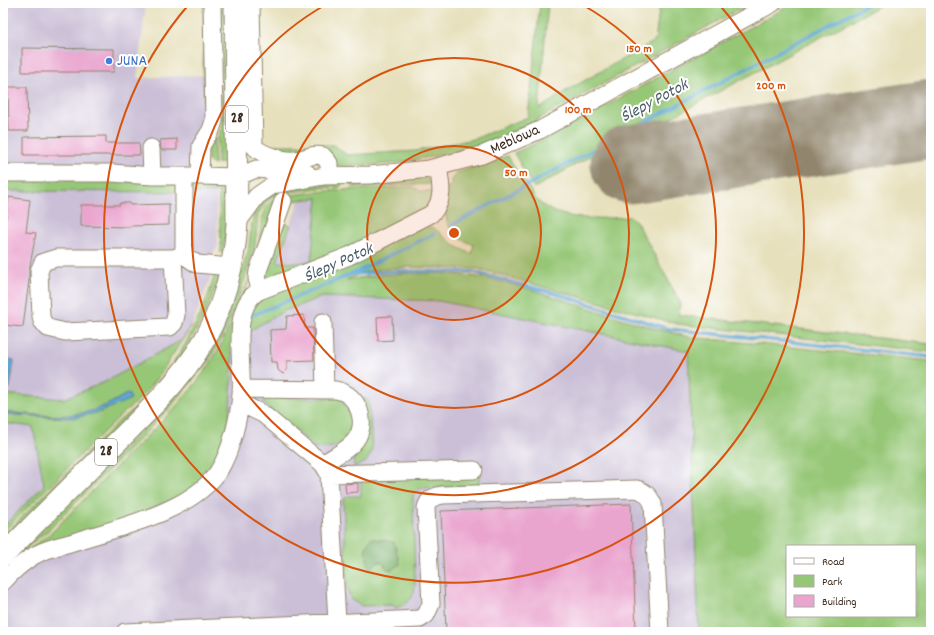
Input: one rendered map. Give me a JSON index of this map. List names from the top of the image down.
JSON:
{
  "streets": {
    "main road": ["28"],
    "street": ["Meblowa"]
  },
  "crossings": [
    ["28", "Meblowa"]
  ],
  "water": ["Ślepy Potok"],
  "places": ["JUNA"],
  "legend": ["Road", "Park", "Building"],
  "rings": [
    "150 m",
    "200 m",
    "100 m",
    "50 m"
  ]
}
